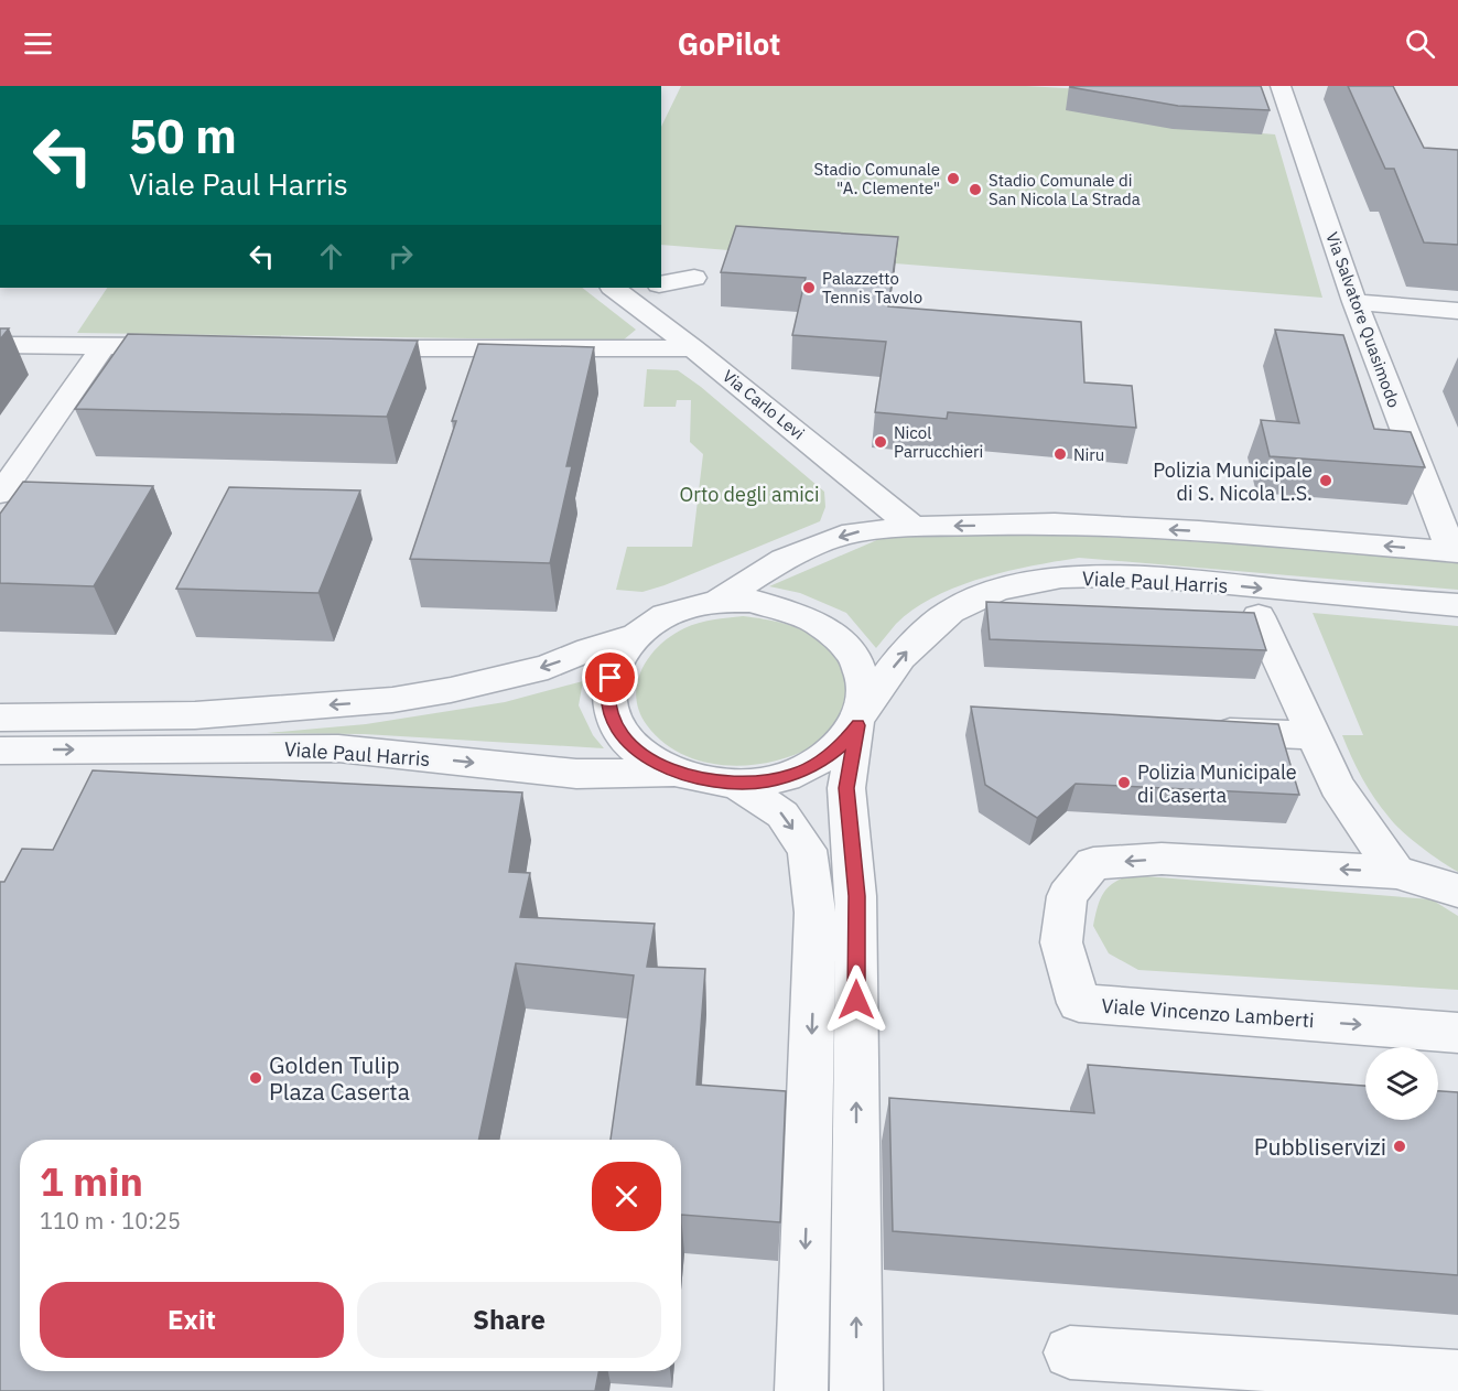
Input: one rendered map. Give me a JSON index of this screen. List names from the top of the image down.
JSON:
{
  "streets": {
    "street": [
      "Via Salvatore Quasimodo",
      "Via Carlo Levi",
      "Viale Paul Harris",
      "Viale Vincenzo Lamberti"
    ]
  },
  "parks": ["Orto degli amici"],
  "places": [
    "Stadio Comunale \"A. Clemente\"",
    "Stadio Comunale di San Nicola La Strada",
    "Palazzetto Tennis Tavolo",
    "Nicol Parrucchieri",
    "Niru",
    "Polizia Municipale di S. Nicola L.S.",
    "Polizia Municipale di Caserta",
    "Golden Tulip Plaza Caserta",
    "Pubbliservizi"
  ],
  "page": {
    "header": "GoPilot",
    "turn": ["50 m", "Viale Paul Harris"],
    "heading": ["1 min", "110 m · 10:25"],
    "buttons": ["Exit", "Share"]
  }
}
